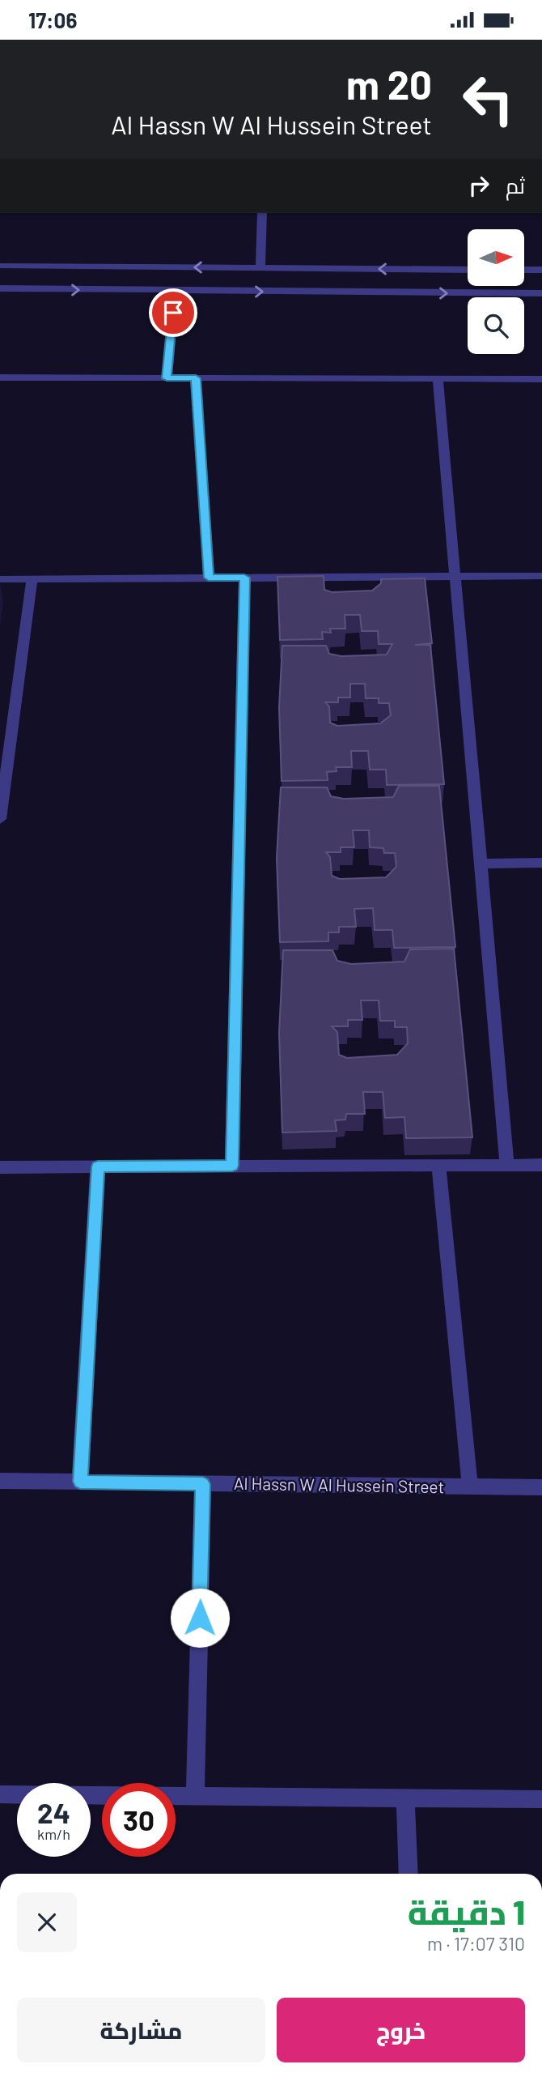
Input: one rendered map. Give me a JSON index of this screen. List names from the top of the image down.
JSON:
{
  "streets": {
    "street": ["Al Hassn W Al Hussein Street"]
  },
  "north": "right",
  "page": {
    "status": "17:06",
    "turn": ["20 m", "Al Hassn W Al Hussein Street"],
    "then": "ثم",
    "speed": "24 km/h",
    "limit": "30",
    "heading": ["1 دقيقة", "310 m · 17:07"],
    "buttons": ["خروج", "مشاركة"]
  }
}
